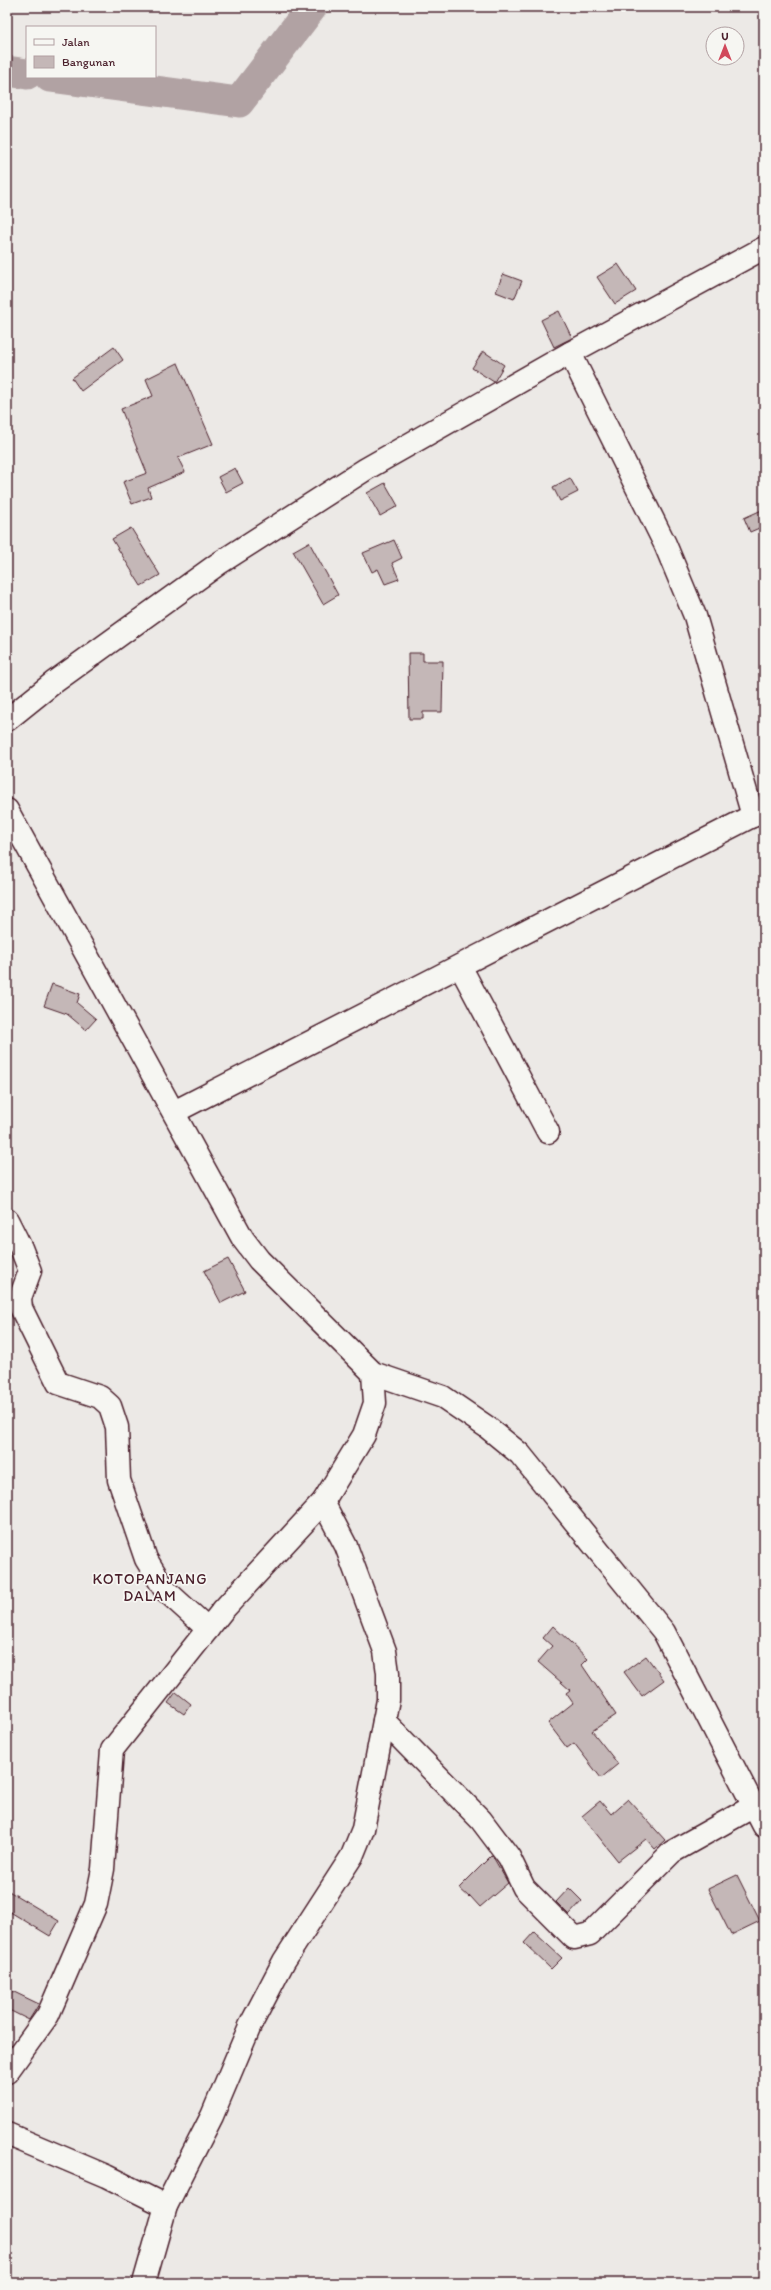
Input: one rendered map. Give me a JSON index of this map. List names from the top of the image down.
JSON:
{
  "districts": ["KOTOPANJANG DALAM"],
  "legend": ["Jalan", "Bangunan"],
  "north": "top"
}
